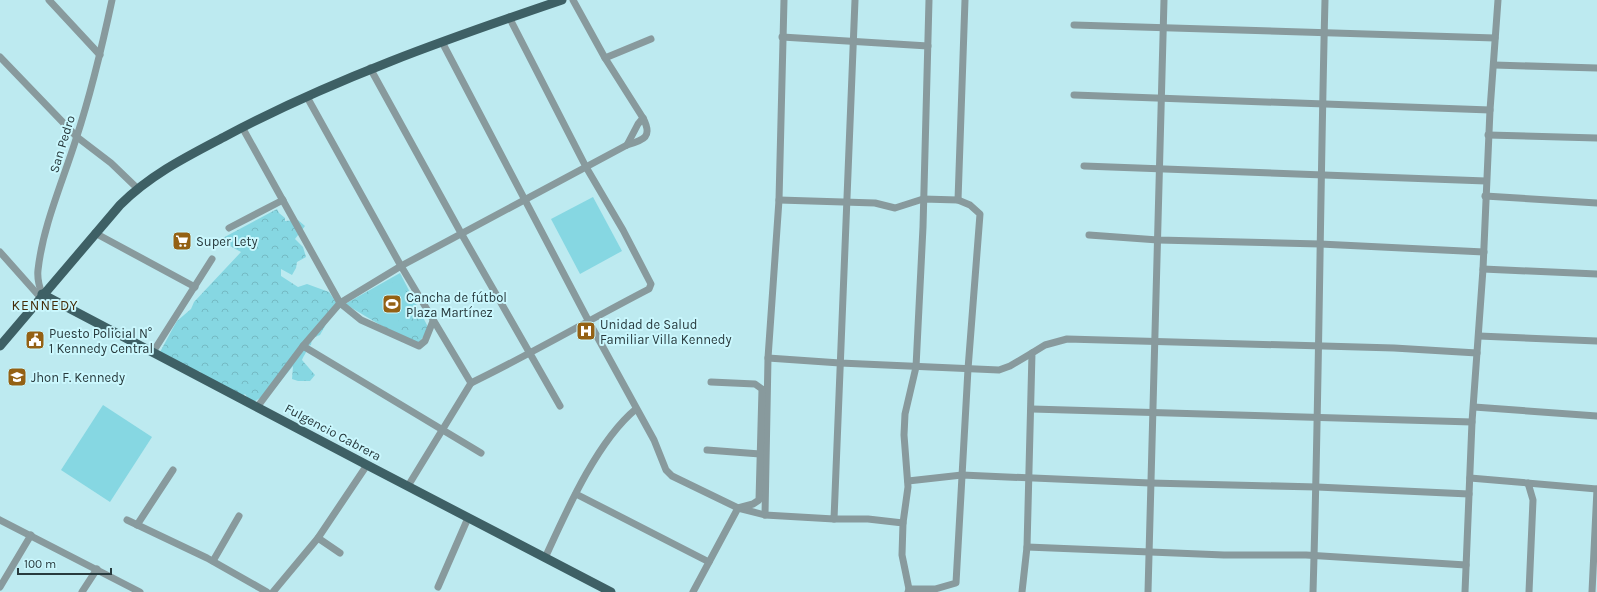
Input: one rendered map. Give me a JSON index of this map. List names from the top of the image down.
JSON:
{
  "streets": {
    "main road": ["Fulgencio Cabrera"],
    "street": ["San Pedro"]
  },
  "crossings": [
    ["San Pedro", "Fulgencio Cabrera"]
  ],
  "districts": ["KENNEDY"],
  "places": {
    "supermarket": ["Super Lety"],
    "sports": ["Cancha de fútbol Plaza Martínez"],
    "hospital": ["Unidad de Salud Familiar Villa Kennedy"],
    "public building": ["Puesto Policial N° 1 Kennedy Central"],
    "school or university": ["Jhon F. Kennedy"]
  },
  "scale_bar": "100 m"
}
